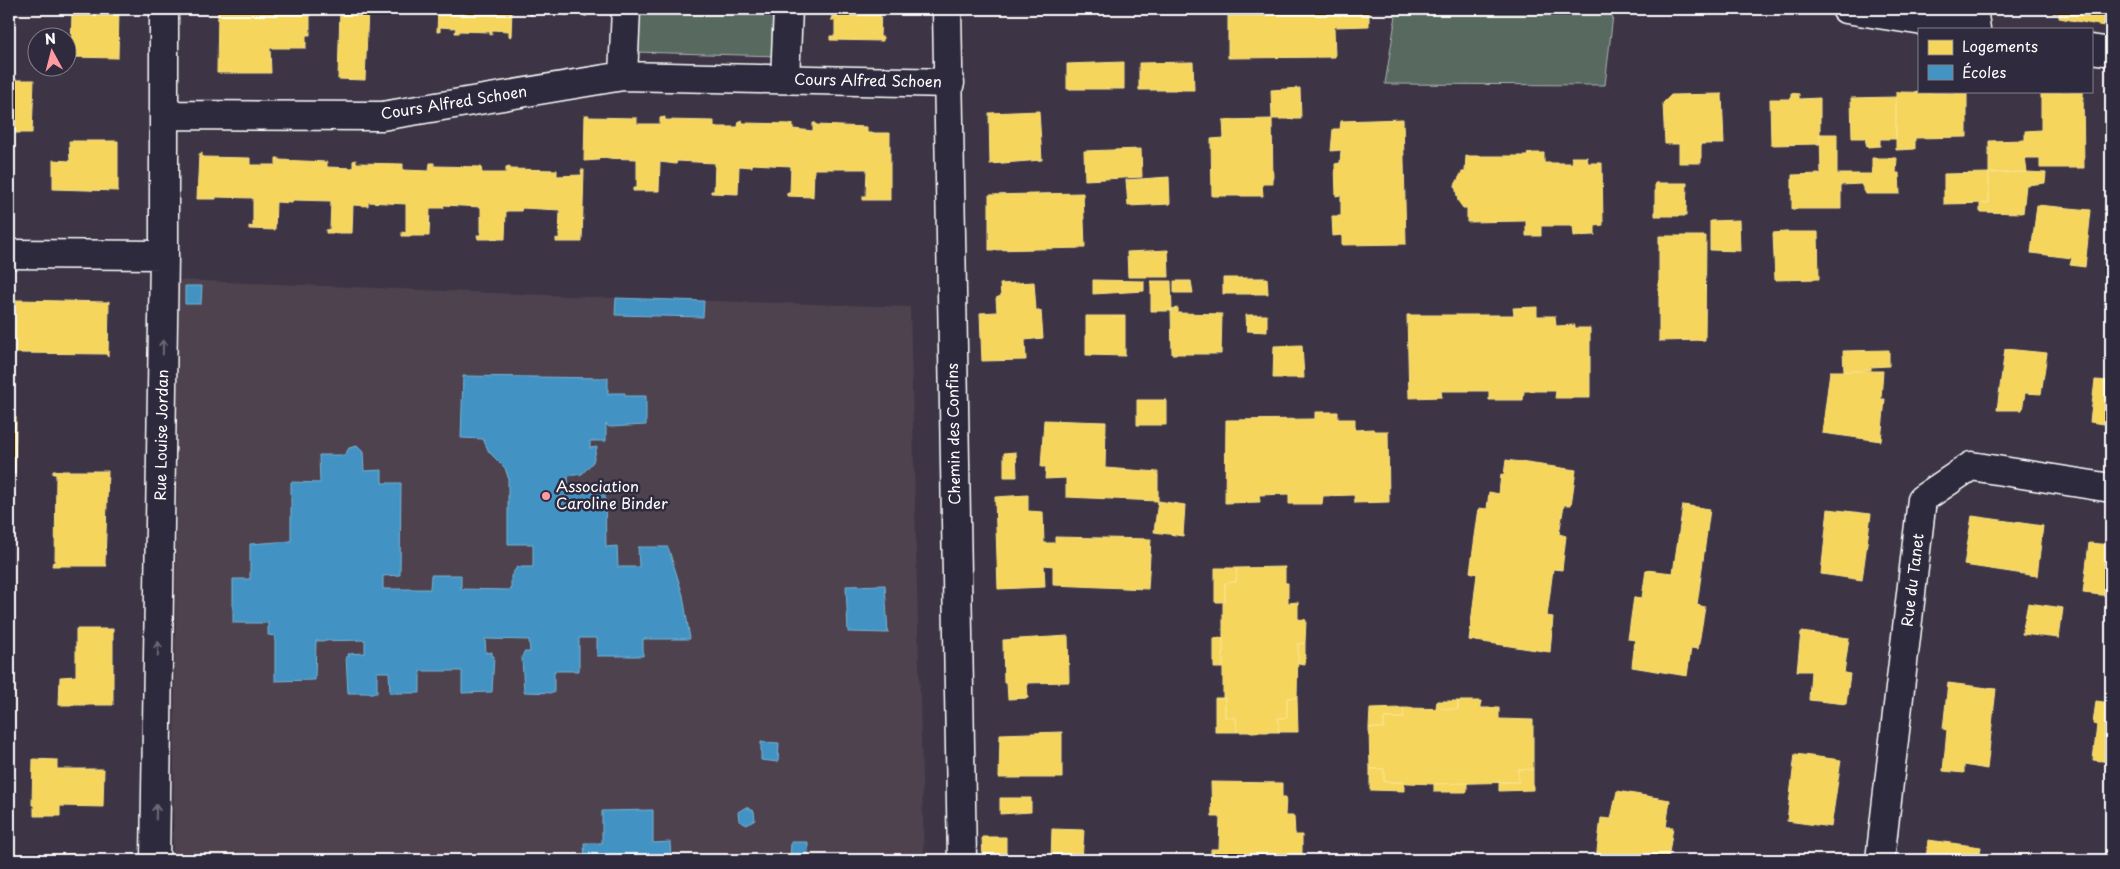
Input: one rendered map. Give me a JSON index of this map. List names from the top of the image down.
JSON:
{
  "streets": {
    "street": [
      "Cours Alfred Schoen",
      "Chemin des Confins",
      "Rue Louise Jordan",
      "Rue du Tanet"
    ]
  },
  "crossings": [
    ["Cours Alfred Schoen", "Chemin des Confins"],
    ["Cours Alfred Schoen", "Rue Louise Jordan"]
  ],
  "one_way": ["Rue Louise Jordan"],
  "places": ["Association Caroline Binder"],
  "legend": ["Logements", "Écoles"],
  "north": "top"
}
